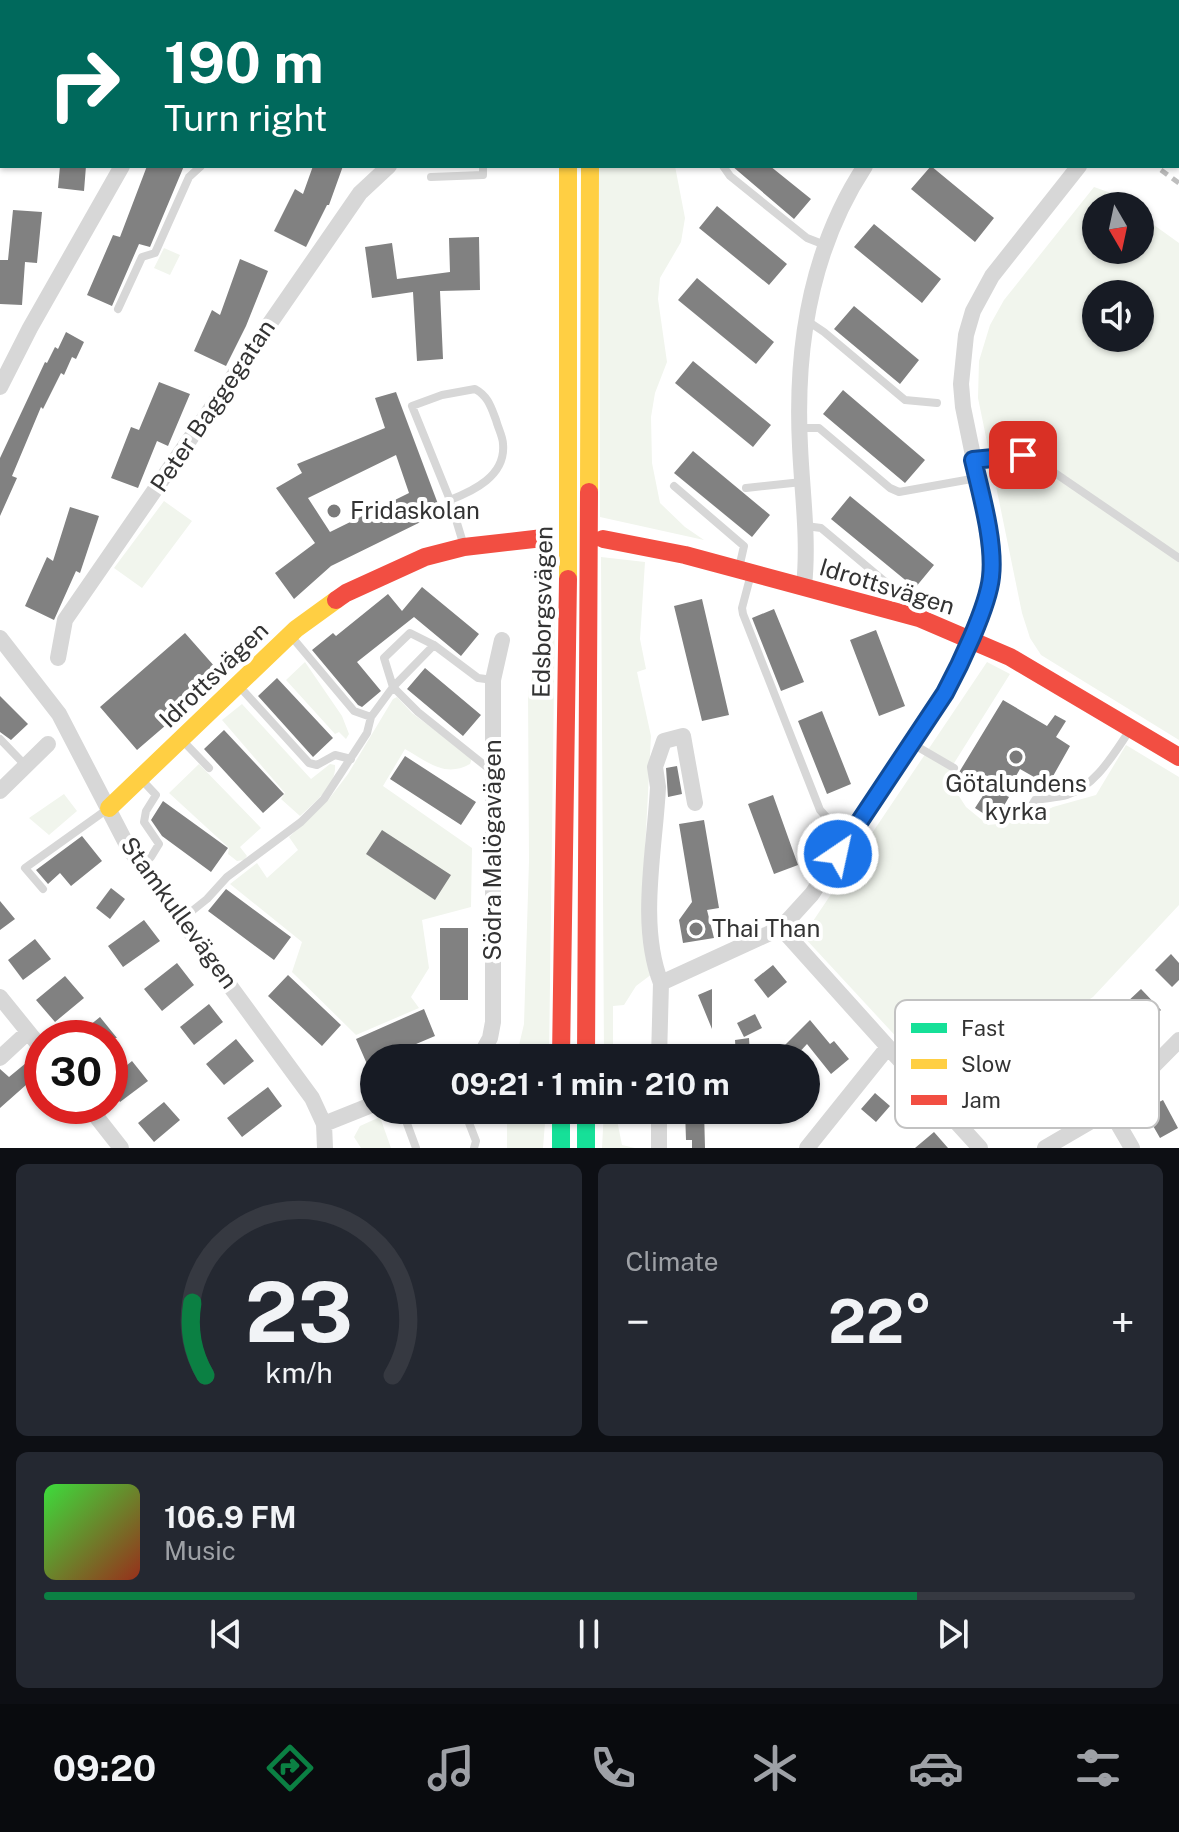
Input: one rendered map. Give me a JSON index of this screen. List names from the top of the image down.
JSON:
{
  "streets": {
    "main road": ["Idrottsvägen", "Edsborgsvägen"],
    "street": ["Peter Baggegatan", "Södra Malögavägen", "Stamkullevägen"]
  },
  "crossings": [
    ["Idrottsvägen", "Stamkullevägen"]
  ],
  "places": ["Fridaskolan", "Götalundens kyrka", "Thai Than"],
  "legend": ["Fast", "Slow", "Jam"],
  "north": "bottom",
  "page": {
    "turn": ["190 m", "Turn right"],
    "limit": "30",
    "trip": "09:21 · 1 min · 210 m",
    "tile": "Climate",
    "heat": ["−", "22°", "+"],
    "song": ["106.9 FM", "Music"],
    "tabs": "09:20",
    "gauge": ["23", "km/h"]
  }
}
